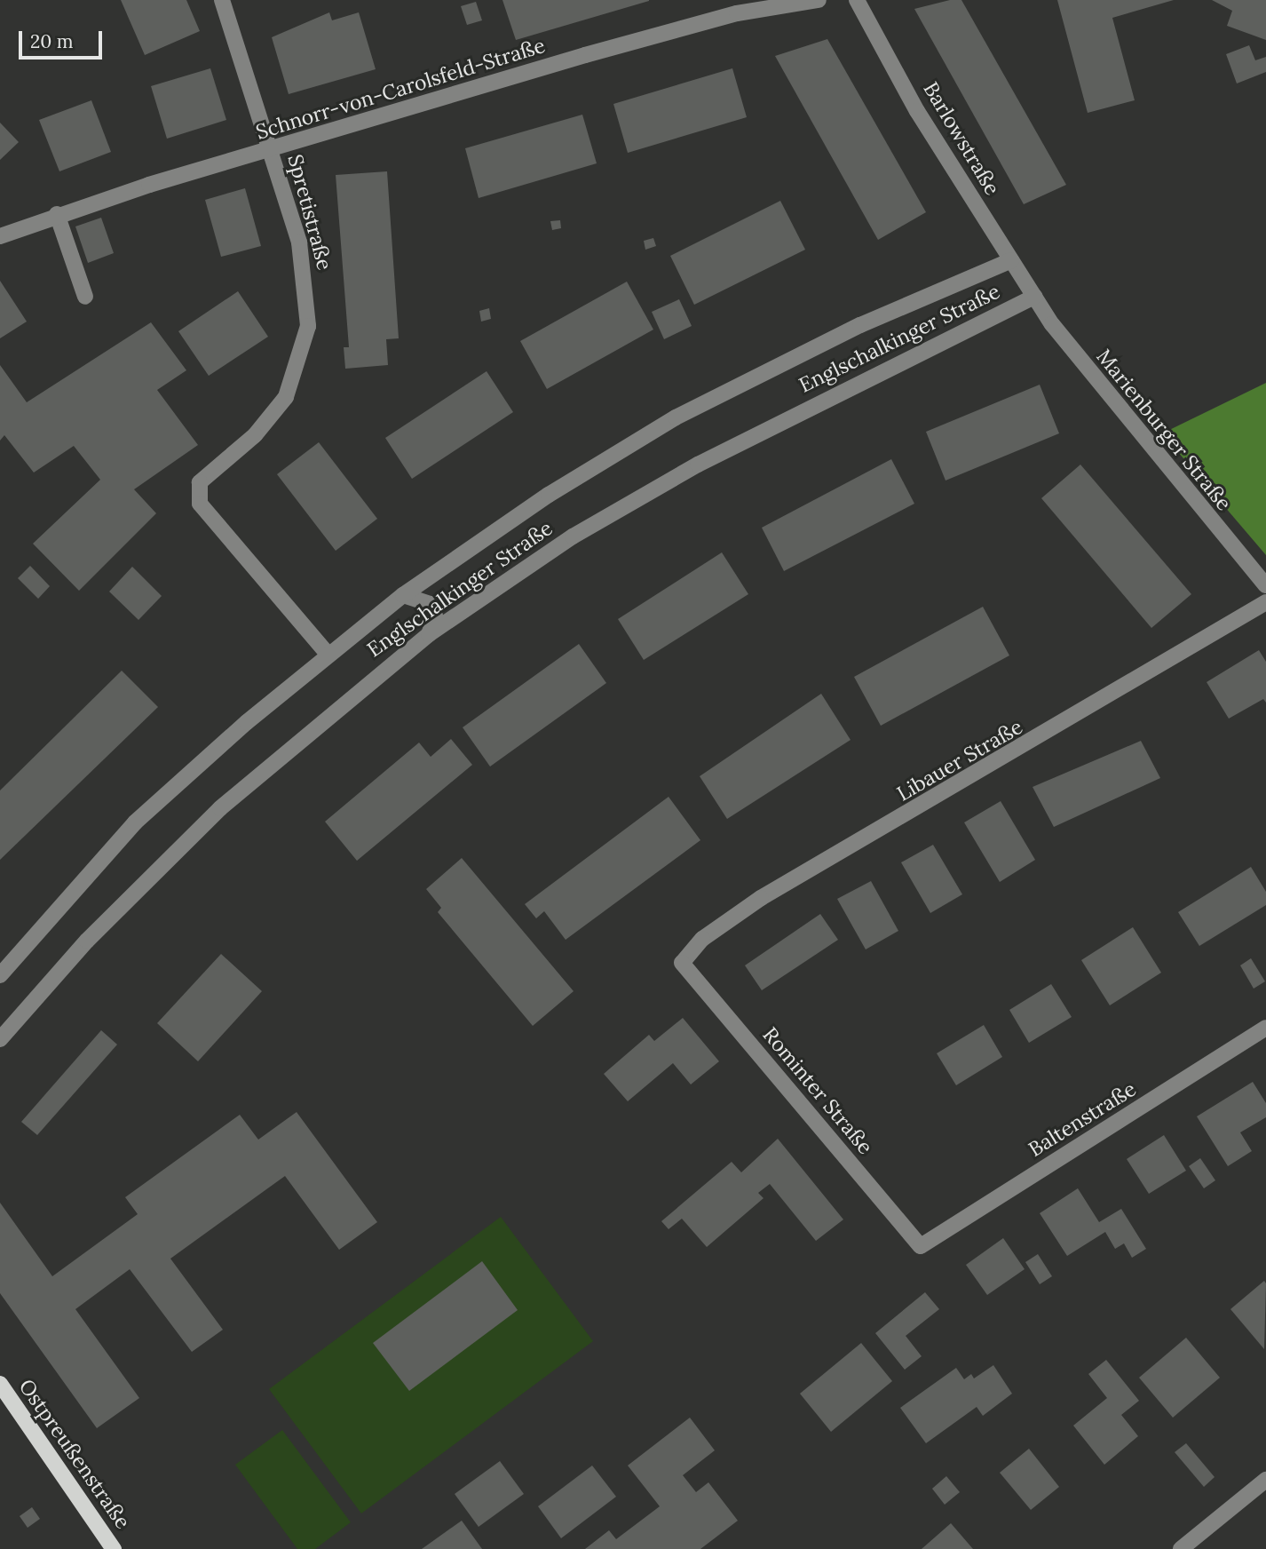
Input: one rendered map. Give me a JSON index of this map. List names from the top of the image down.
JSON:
{
  "streets": {
    "main road": ["Ostpreußenstraße"],
    "street": [
      "Schnorr-von-Carolsfeld-Straße",
      "Barlowstraße",
      "Spretistraße",
      "Englschalkinger Straße",
      "Marienburger Straße",
      "Libauer Straße",
      "Rominter Straße",
      "Baltenstraße"
    ]
  },
  "crossings": [
    ["Schnorr-von-Carolsfeld-Straße", "Spretistraße"],
    ["Barlowstraße", "Englschalkinger Straße"],
    ["Barlowstraße", "Marienburger Straße"],
    ["Spretistraße", "Englschalkinger Straße"],
    ["Englschalkinger Straße", "Marienburger Straße"],
    ["Libauer Straße", "Rominter Straße"],
    ["Rominter Straße", "Baltenstraße"]
  ],
  "scale_bar": "20 m"
}
